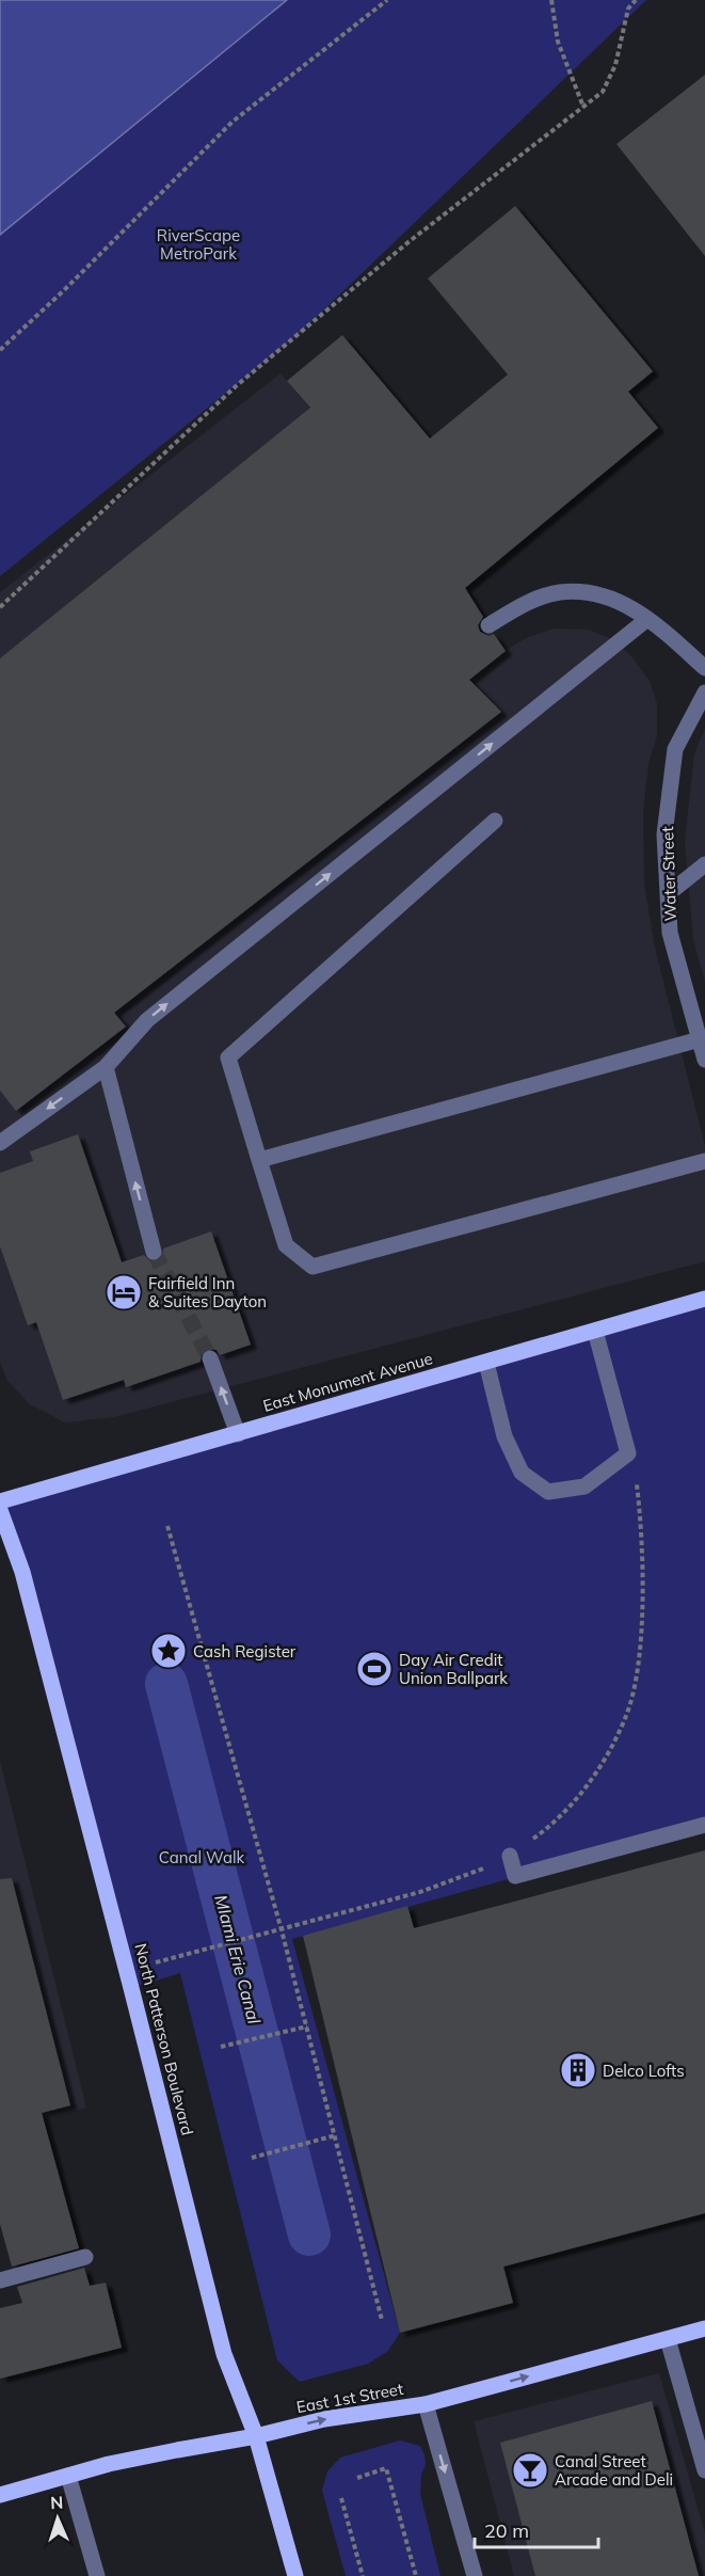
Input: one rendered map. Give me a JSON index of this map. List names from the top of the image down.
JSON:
{
  "streets": {
    "main road": ["East Monument Avenue", "North Patterson Boulevard", "East 1st Street"],
    "street": ["Water Street"]
  },
  "crossings": [
    ["North Patterson Boulevard", "East 1st Street"]
  ],
  "one_way": ["East 1st Street"],
  "water": ["MIami Erie Canal"],
  "parks": ["RiverScape MetroPark", "Canal Walk"],
  "places": {
    "hotel": ["Fairfield Inn & Suites Dayton"],
    "place": ["Cash Register"],
    "sports": ["Day Air Credit Union Ballpark"],
    "building": ["Delco Lofts"],
    "bar": ["Canal Street Arcade and Deli"]
  },
  "scale_bar": "20 m",
  "north": "top"
}
